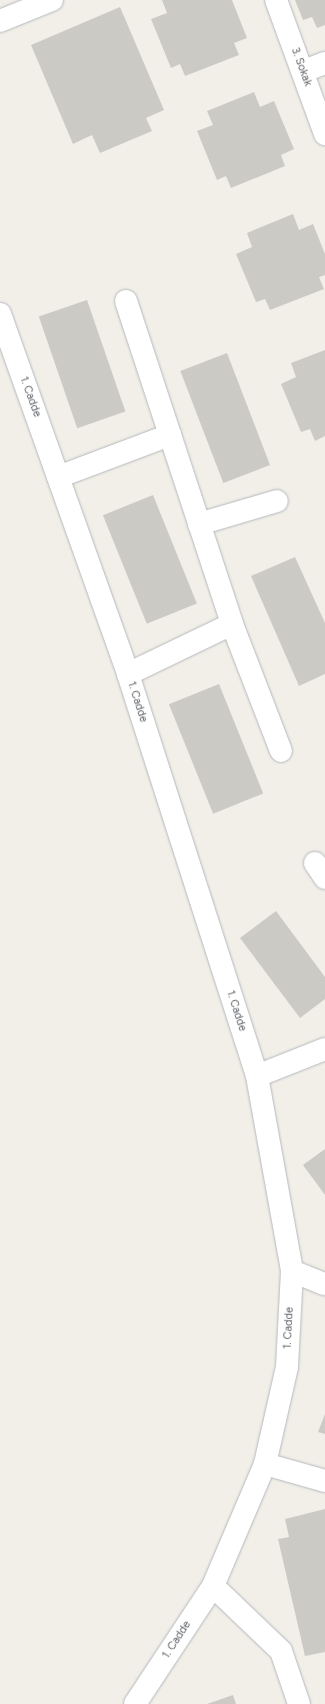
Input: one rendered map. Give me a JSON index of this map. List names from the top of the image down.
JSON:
{
  "streets": {
    "street": ["3. Sokak", "1. Cadde"]
  }
}
